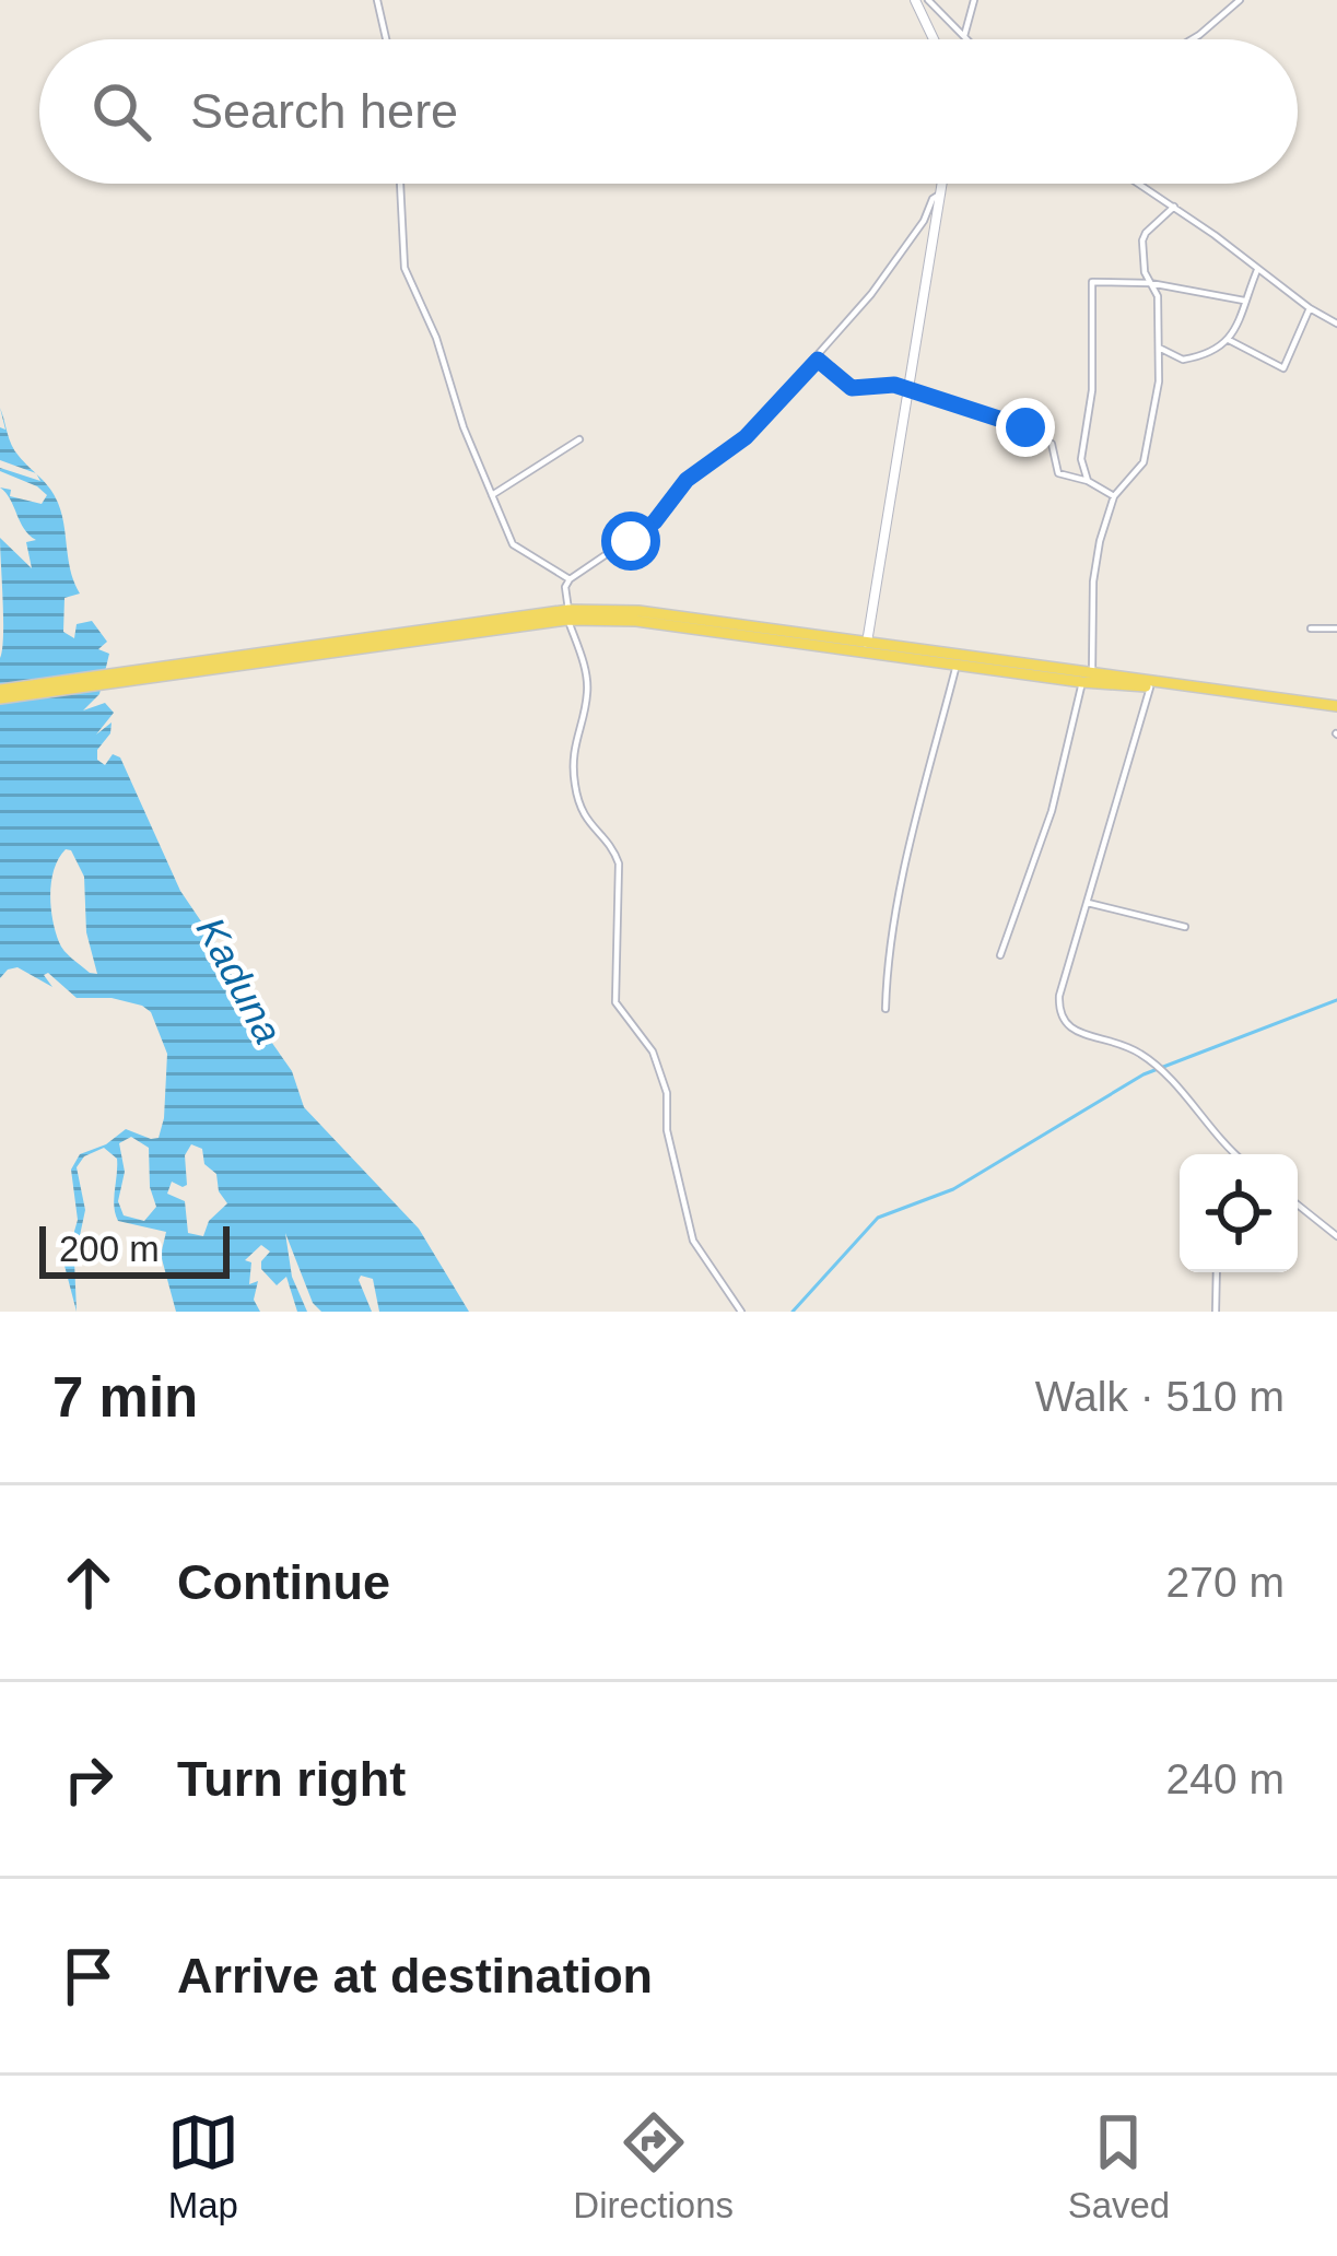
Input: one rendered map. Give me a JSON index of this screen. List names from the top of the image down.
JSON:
{
  "water": ["Kaduna"],
  "scale_bar": "200 m",
  "page": {
    "search": "Search here",
    "scale": "200 m",
    "heading": ["7 min", "Walk · 510 m"],
    "list": [
      ["Continue", "270 m"],
      ["Turn right", "240 m"],
      "Arrive at destination"
    ],
    "nav": ["Map", "Directions", "Saved"]
  }
}
